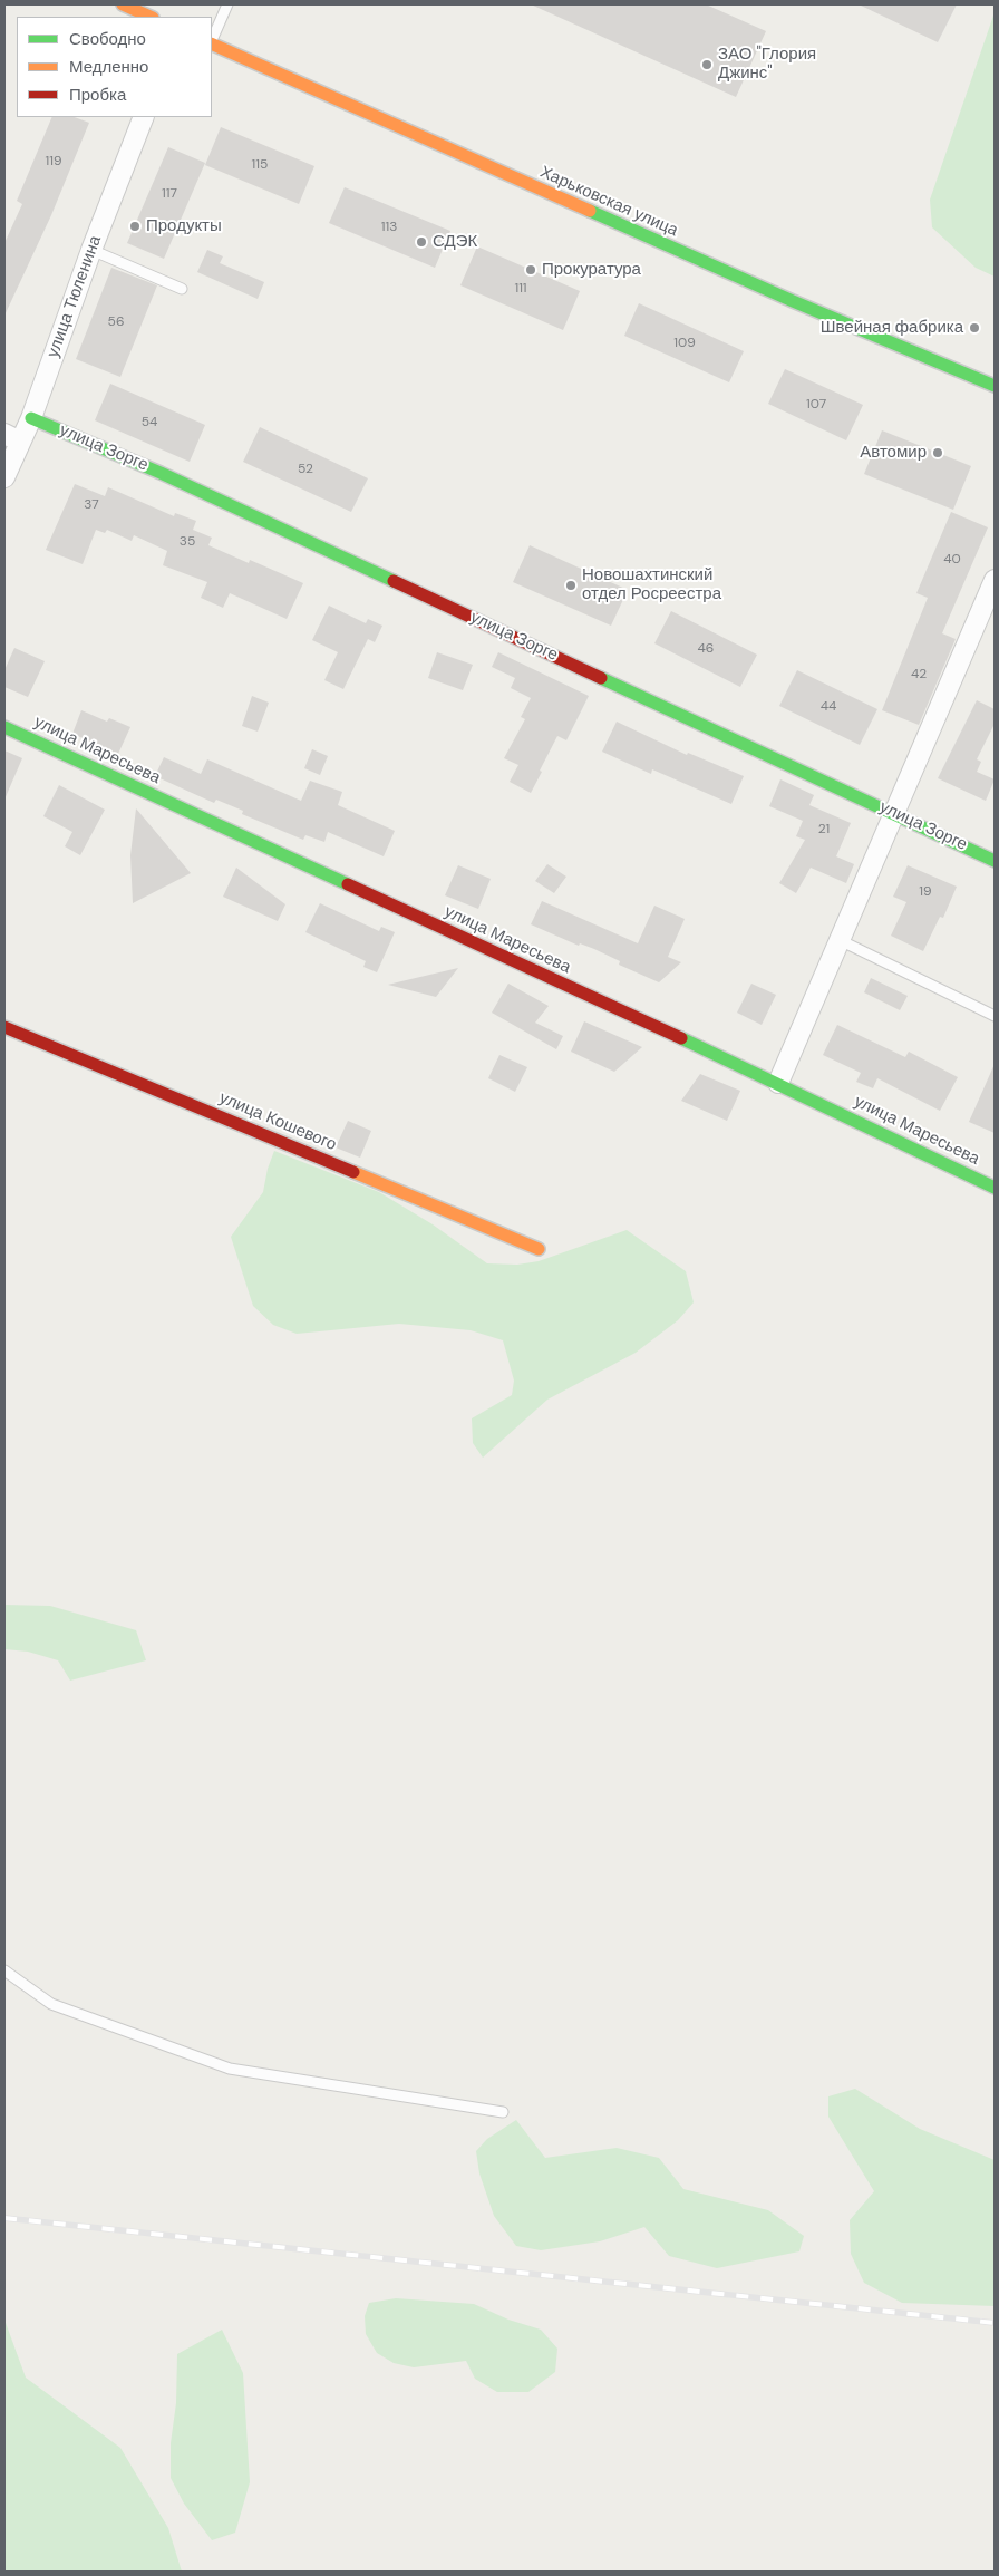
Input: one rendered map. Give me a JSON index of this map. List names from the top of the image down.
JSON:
{
  "streets": {
    "main road": [
      "Харьковская улица",
      "улица Зорге",
      "улица Маресьева",
      "улица Кошевого"
    ],
    "street": ["улица Тюленина"]
  },
  "crossings": [
    ["улица Тюленина", "улица Зорге"]
  ],
  "places": [
    "ЗАО \"Глория Джинс\"",
    "Продукты",
    "СДЭК",
    "Прокуратура",
    "Швейная фабрика",
    "Автомир",
    "Новошахтинский отдел Росреестра"
  ],
  "house_numbers": [
    "119",
    "115",
    "117",
    "113",
    "111",
    "56",
    "109",
    "107",
    "54",
    "52",
    "37",
    "35",
    "40",
    "46",
    "42",
    "44",
    "21",
    "19"
  ],
  "legend": ["Свободно", "Медленно", "Пробка"]
}
